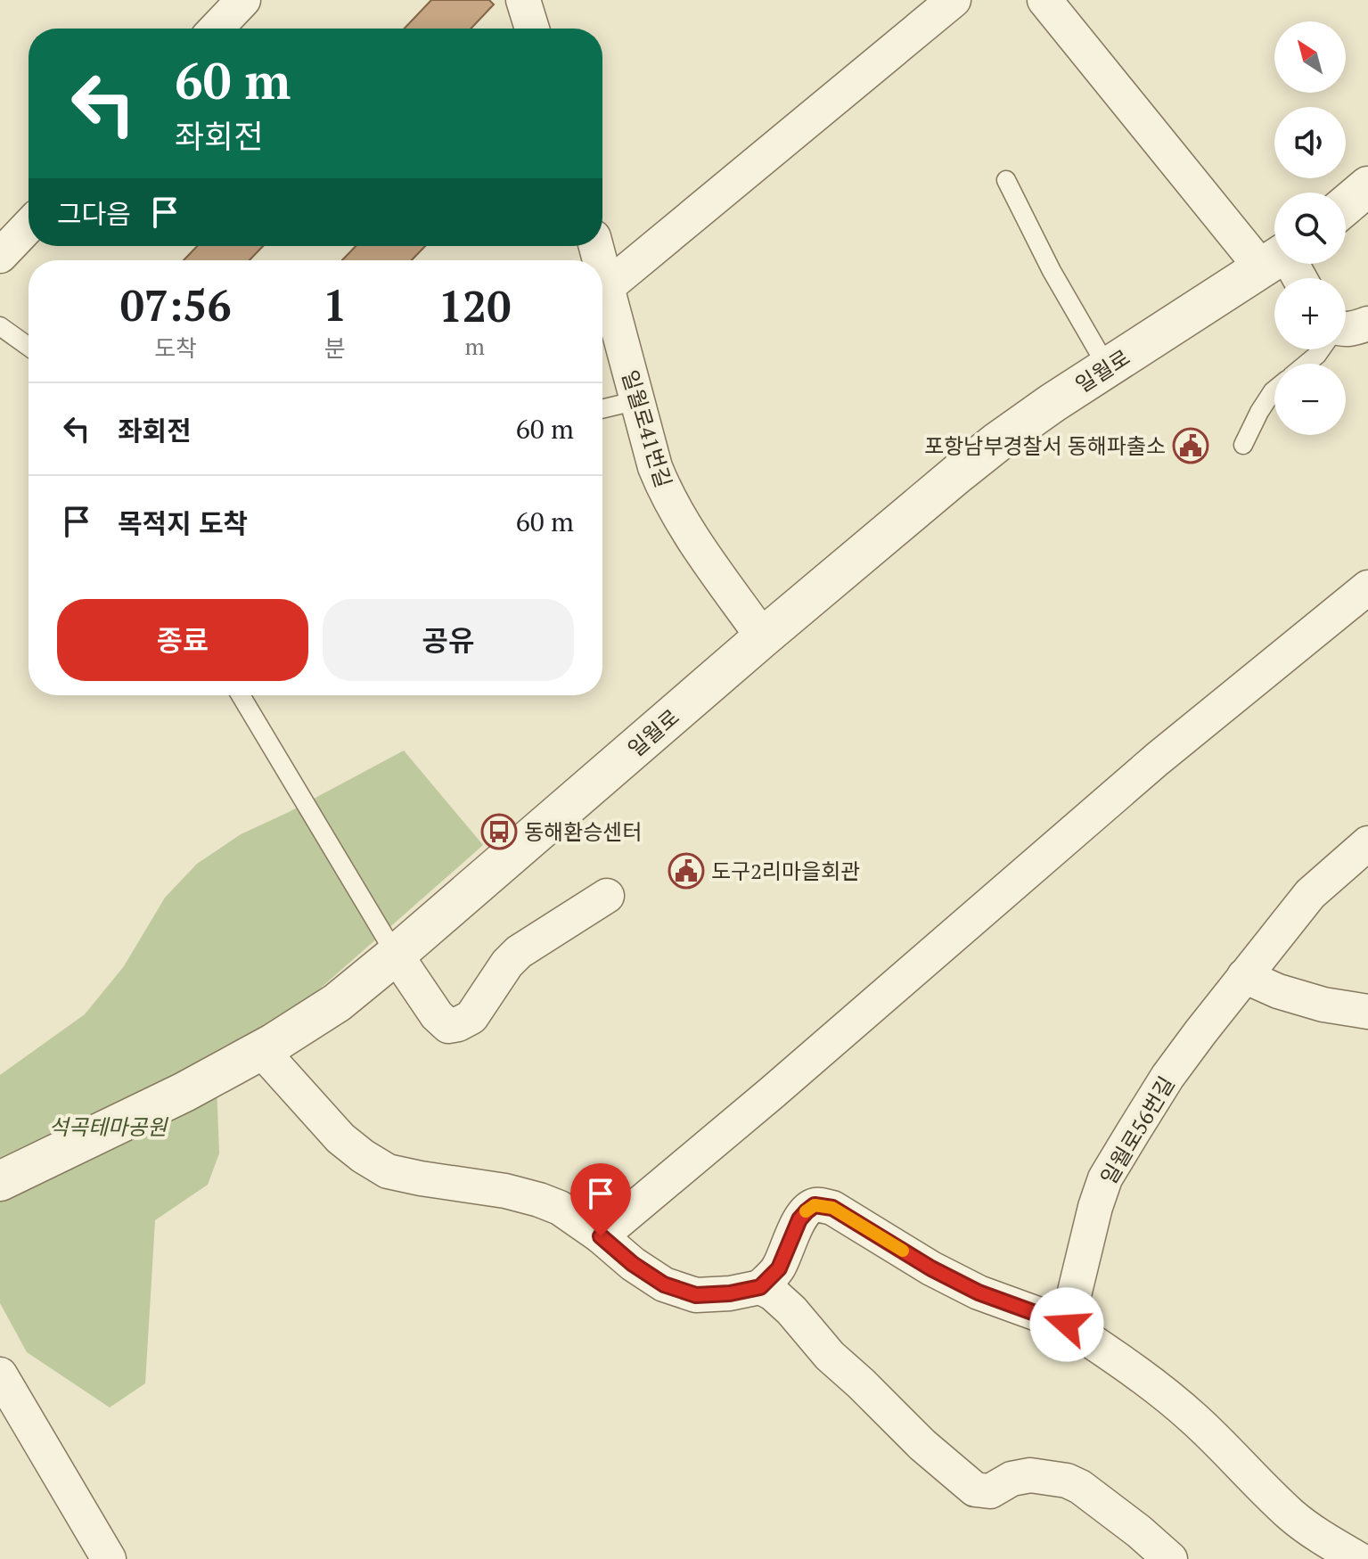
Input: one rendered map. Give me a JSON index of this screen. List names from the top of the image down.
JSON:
{
  "streets": {
    "street": ["일월로", "일월로41번길", "일월로56번길"]
  },
  "crossings": [
    ["일월로", "일월로41번길"]
  ],
  "parks": ["석곡테마공원"],
  "places": {
    "public building": ["포항남부경찰서 동해파출소", "도구2리마을회관"],
    "bus stop": ["동해환승센터"]
  },
  "north": "top left",
  "page": {
    "map_buttons": ["+", "−"],
    "turn": ["60 m", "좌회전"],
    "then": "그다음",
    "eta": [
      "07:56",
      "도착",
      "1",
      "분",
      "120",
      "m"
    ],
    "list": [
      {
        "name": "좌회전",
        "value": "60 m"
      },
      {
        "name": "목적지 도착",
        "value": "60 m"
      }
    ],
    "buttons": ["종료", "공유"]
  }
}
